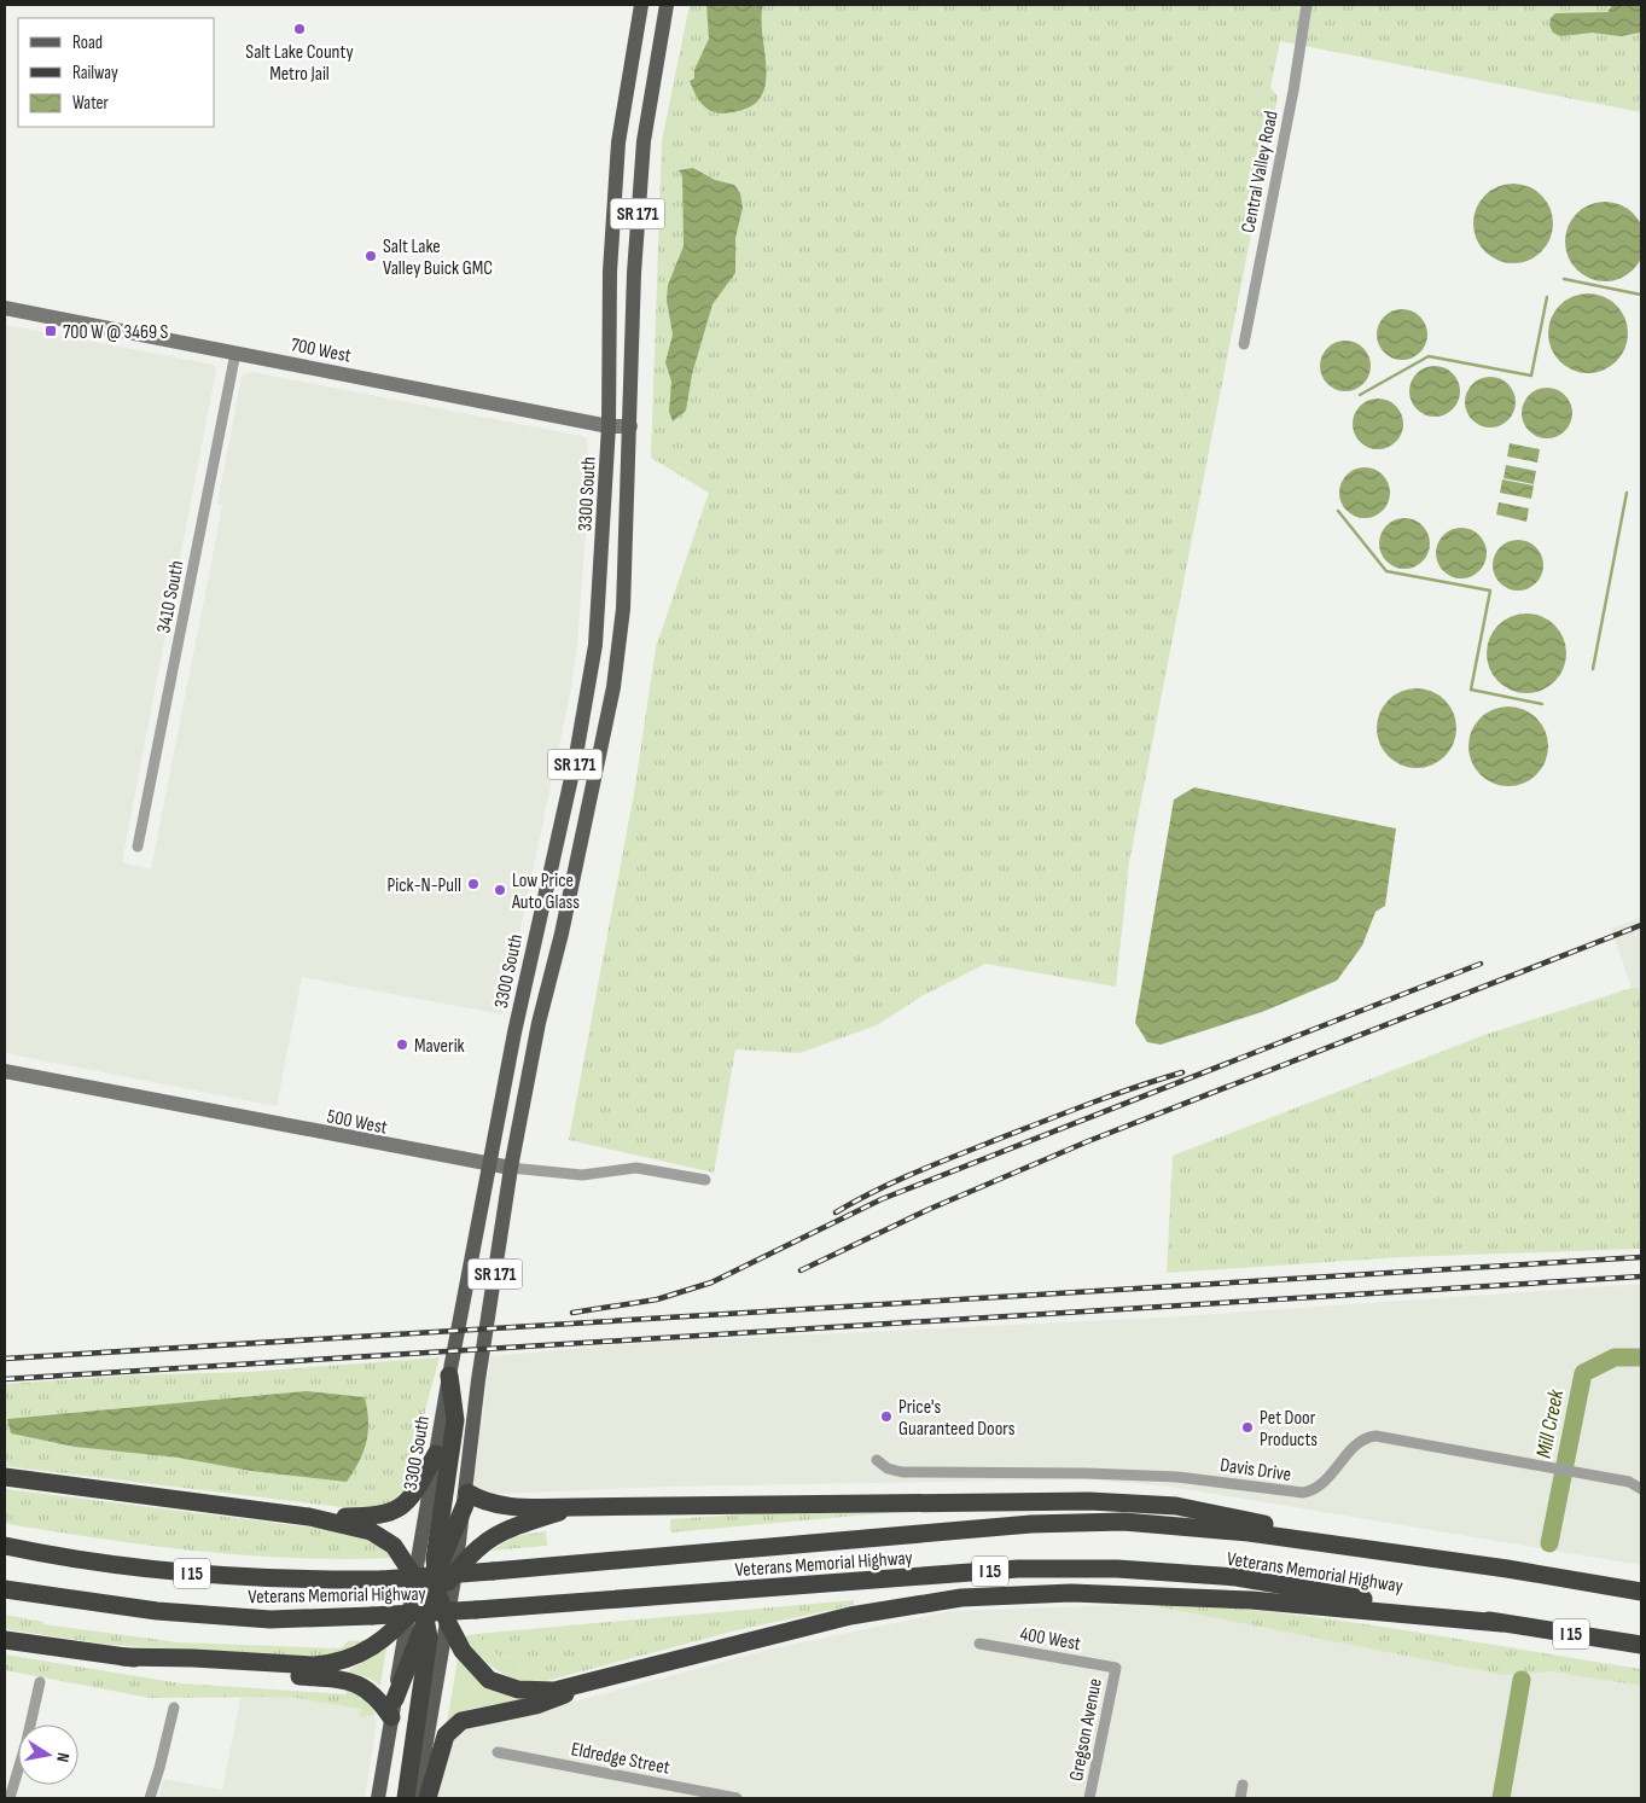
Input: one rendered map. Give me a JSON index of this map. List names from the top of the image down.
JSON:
{
  "streets": {
    "highway": ["Veterans Memorial Highway", "I 15"],
    "main road": ["SR 171", "3300 South"],
    "street": [
      "Central Valley Road",
      "700 West",
      "3410 South",
      "500 West",
      "Davis Drive",
      "400 West",
      "Gregson Avenue",
      "Eldredge Street"
    ]
  },
  "crossings": [
    ["SR 171", "700 West"],
    ["SR 171", "500 West"],
    ["700 West", "3300 South"],
    ["700 West", "3410 South"],
    ["3300 South", "500 West"],
    ["400 West", "Gregson Avenue"]
  ],
  "water": ["Mill Creek"],
  "places": {
    "other": [
      "Salt Lake County Metro Jail",
      "Salt Lake Valley Buick GMC",
      "Pick-N-Pull",
      "Low Price Auto Glass",
      "Maverik",
      "Price's Guaranteed Doors",
      "Pet Door Products"
    ],
    "transit": ["700 W @ 3469 S"]
  },
  "legend": ["Road", "Railway", "Water"],
  "north": "right"
}
